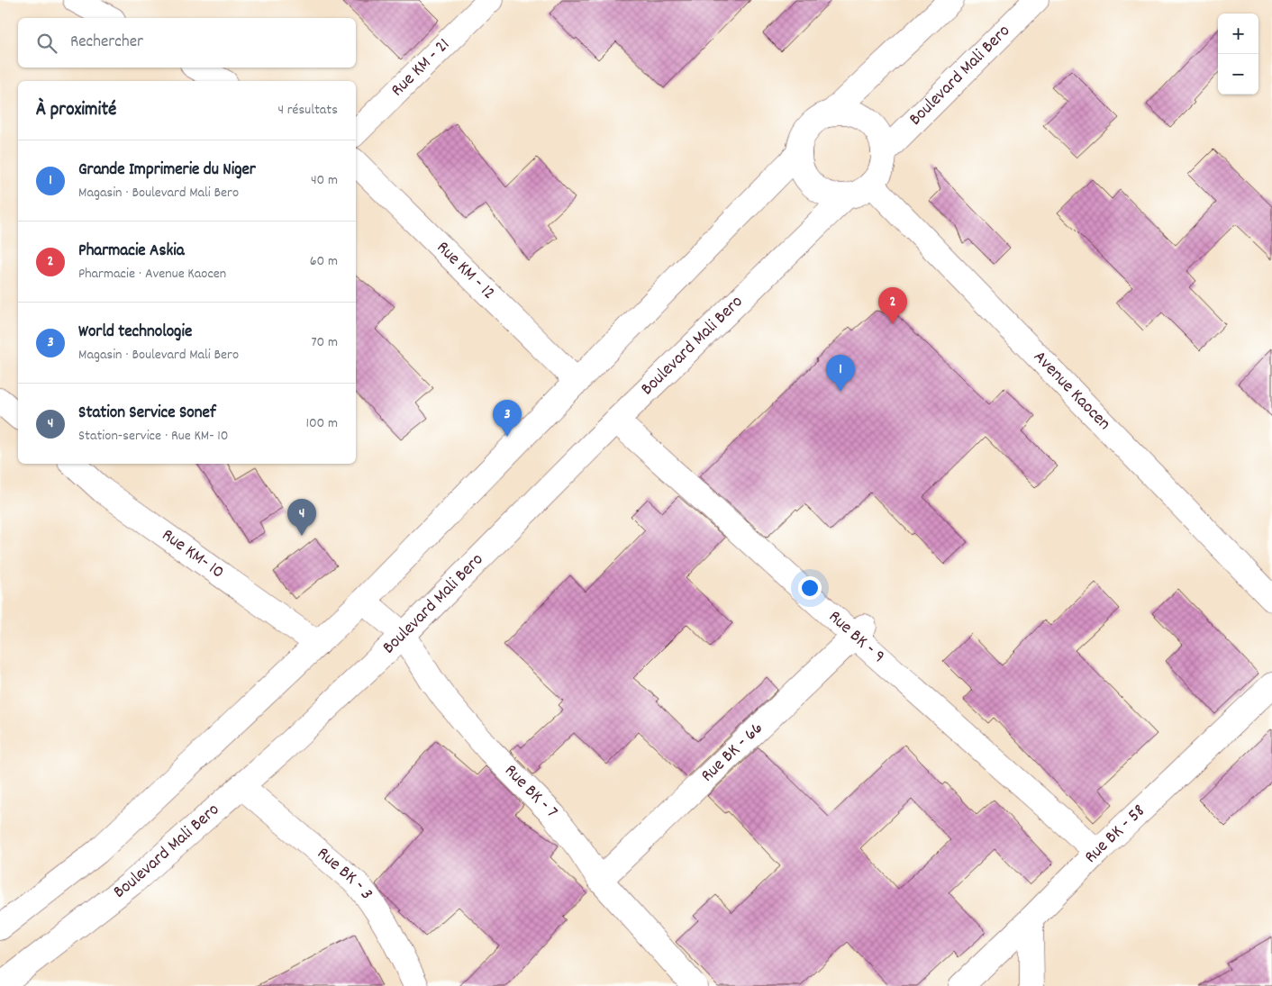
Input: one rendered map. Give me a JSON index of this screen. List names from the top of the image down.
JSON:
{
  "streets": {
    "street": [
      "Rue KM - 21",
      "Boulevard Mali Bero",
      "Rue KM - 12",
      "Avenue Kaocen",
      "Rue KM- 10",
      "Rue BK - 9",
      "Rue BK - 66",
      "Rue BK - 7",
      "Rue BK - 58",
      "Rue BK - 3"
    ]
  },
  "crossings": [
    ["Boulevard Mali Bero", "Avenue Kaocen"],
    ["Boulevard Mali Bero", "Rue BK - 9"],
    ["Boulevard Mali Bero", "Rue BK - 7"],
    ["Boulevard Mali Bero", "Rue BK - 3"],
    ["Rue BK - 9", "Rue BK - 66"],
    ["Rue BK - 9", "Rue BK - 58"],
    ["Rue BK - 66", "Rue BK - 7"]
  ],
  "page": {
    "map_buttons": ["+", "−"],
    "search": "Rechercher",
    "heading": ["À proximité", "4 résultats"],
    "list": [
      {
        "mark": "1",
        "name": "Grande Imprimerie du Niger",
        "note": "Magasin · Boulevard Mali Bero",
        "value": "40 m"
      },
      {
        "mark": "2",
        "name": "Pharmacie Askia",
        "note": "Pharmacie · Avenue Kaocen",
        "value": "60 m"
      },
      {
        "mark": "3",
        "name": "World technologie",
        "note": "Magasin · Boulevard Mali Bero",
        "value": "70 m"
      },
      {
        "mark": "4",
        "name": "Station Service Sonef",
        "note": "Station-service · Rue KM- 10",
        "value": "100 m"
      }
    ],
    "pins": [
      "2",
      "1",
      "3",
      "4"
    ]
  }
}
